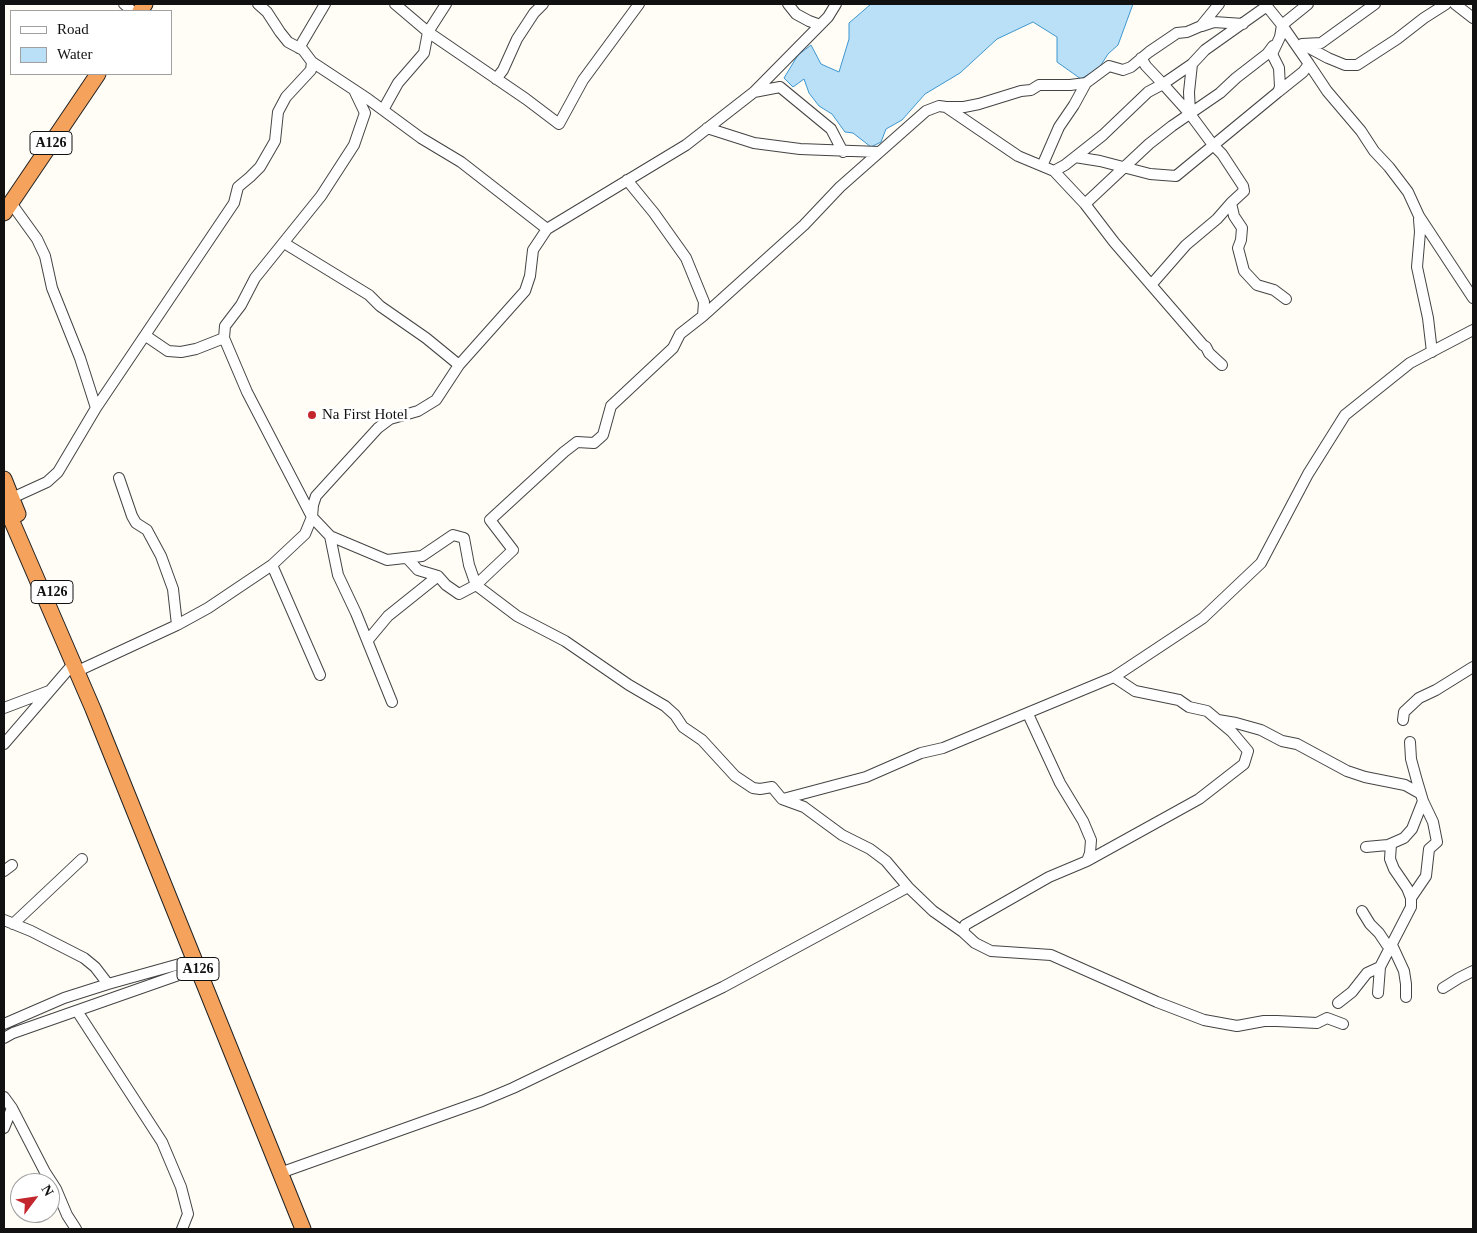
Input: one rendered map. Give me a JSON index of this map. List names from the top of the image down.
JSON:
{
  "streets": {
    "highway": ["A126"]
  },
  "places": ["Na First Hotel"],
  "legend": ["Road", "Water"],
  "north": "top right"
}
